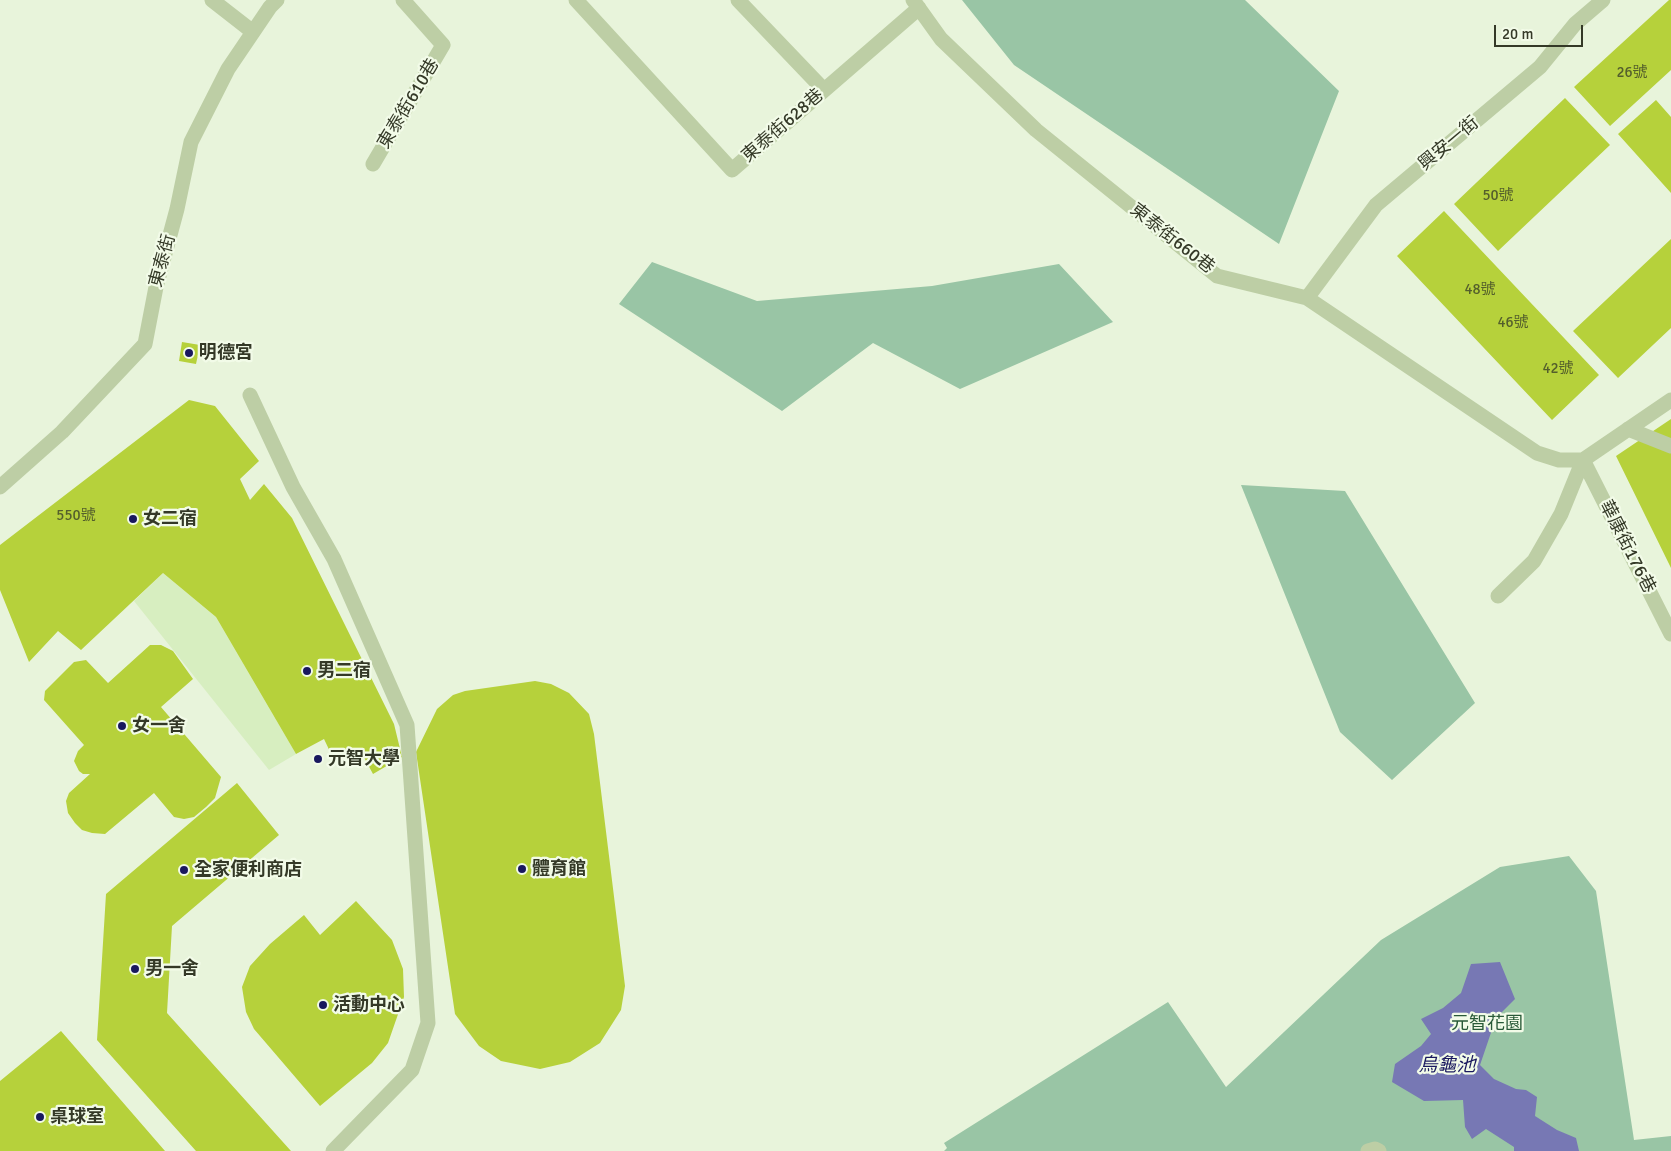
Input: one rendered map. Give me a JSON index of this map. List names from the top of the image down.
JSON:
{
  "streets": {
    "street": [
      "東泰街610巷",
      "東泰街628巷",
      "興安一街",
      "東泰街660巷",
      "東泰街",
      "華康街176巷"
    ]
  },
  "crossings": [
    ["東泰街628巷", "東泰街660巷"],
    ["興安一街", "東泰街660巷"],
    ["東泰街660巷", "華康街176巷"]
  ],
  "water": ["烏龜池"],
  "parks": ["元智花園"],
  "places": [
    "明德宮",
    "女二宿",
    "男二宿",
    "女一舍",
    "元智大學",
    "體育館",
    "全家便利商店",
    "男一舍",
    "活動中心",
    "桌球室"
  ],
  "house_numbers": [
    "26號",
    "50號",
    "48號",
    "46號",
    "42號",
    "550號"
  ],
  "scale_bar": "20 m"
}
